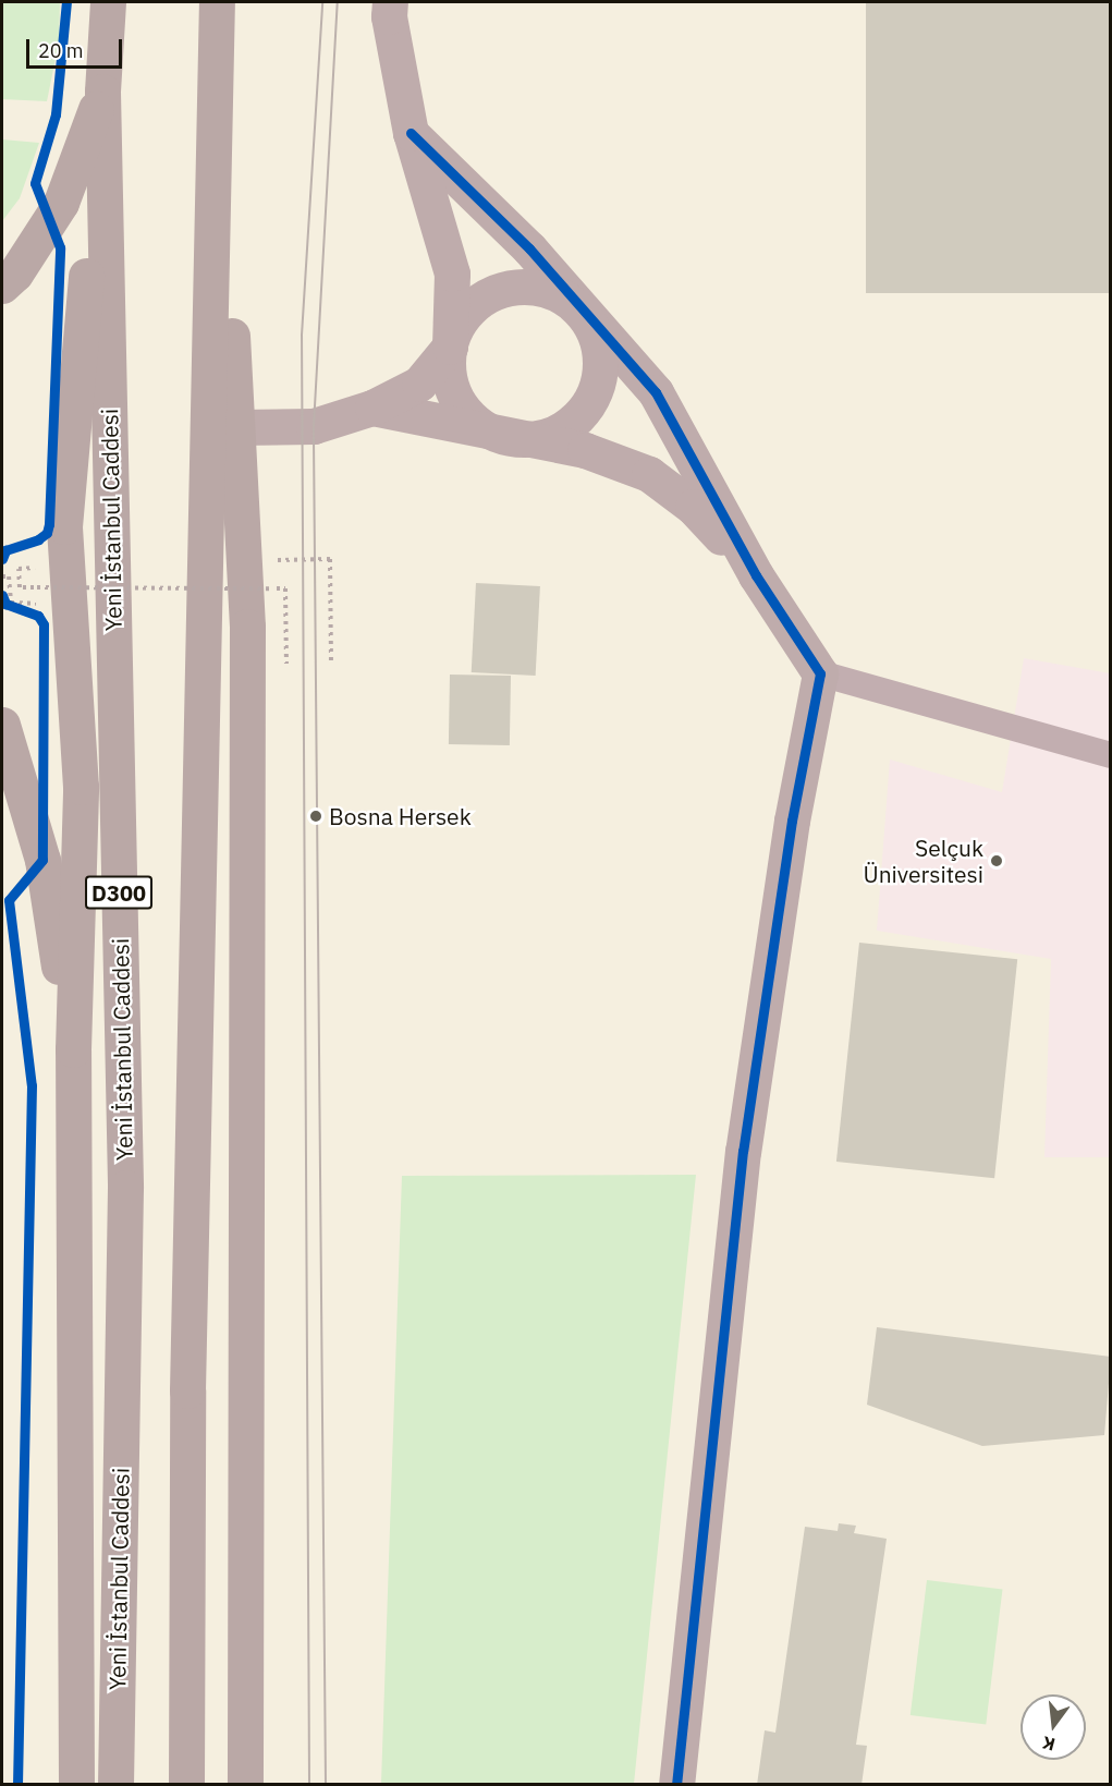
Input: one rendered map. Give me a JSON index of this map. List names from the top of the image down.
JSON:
{
  "streets": {
    "highway": ["Yeni İstanbul Caddesi", "D300"]
  },
  "places": ["Bosna Hersek", "Selçuk Üniversitesi"],
  "scale_bar": "20 m",
  "north": "bottom"
}
